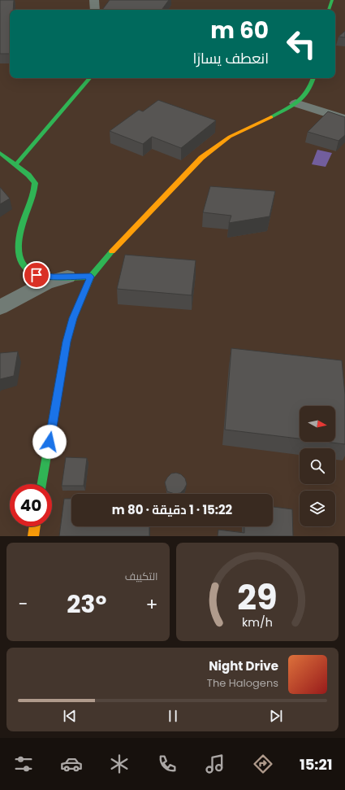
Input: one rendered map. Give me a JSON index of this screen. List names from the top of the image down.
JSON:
{
  "north": "right",
  "page": {
    "turn": ["60 m", "انعطف يسارًا"],
    "limit": "40",
    "trip": "15:22 · 1 دقيقة · 80 m",
    "tile": "التكييف",
    "heat": ["−", "23°", "+"],
    "song": ["Night Drive", "The Halogens"],
    "tabs": "15:21",
    "gauge": ["29", "km/h"]
  }
}
